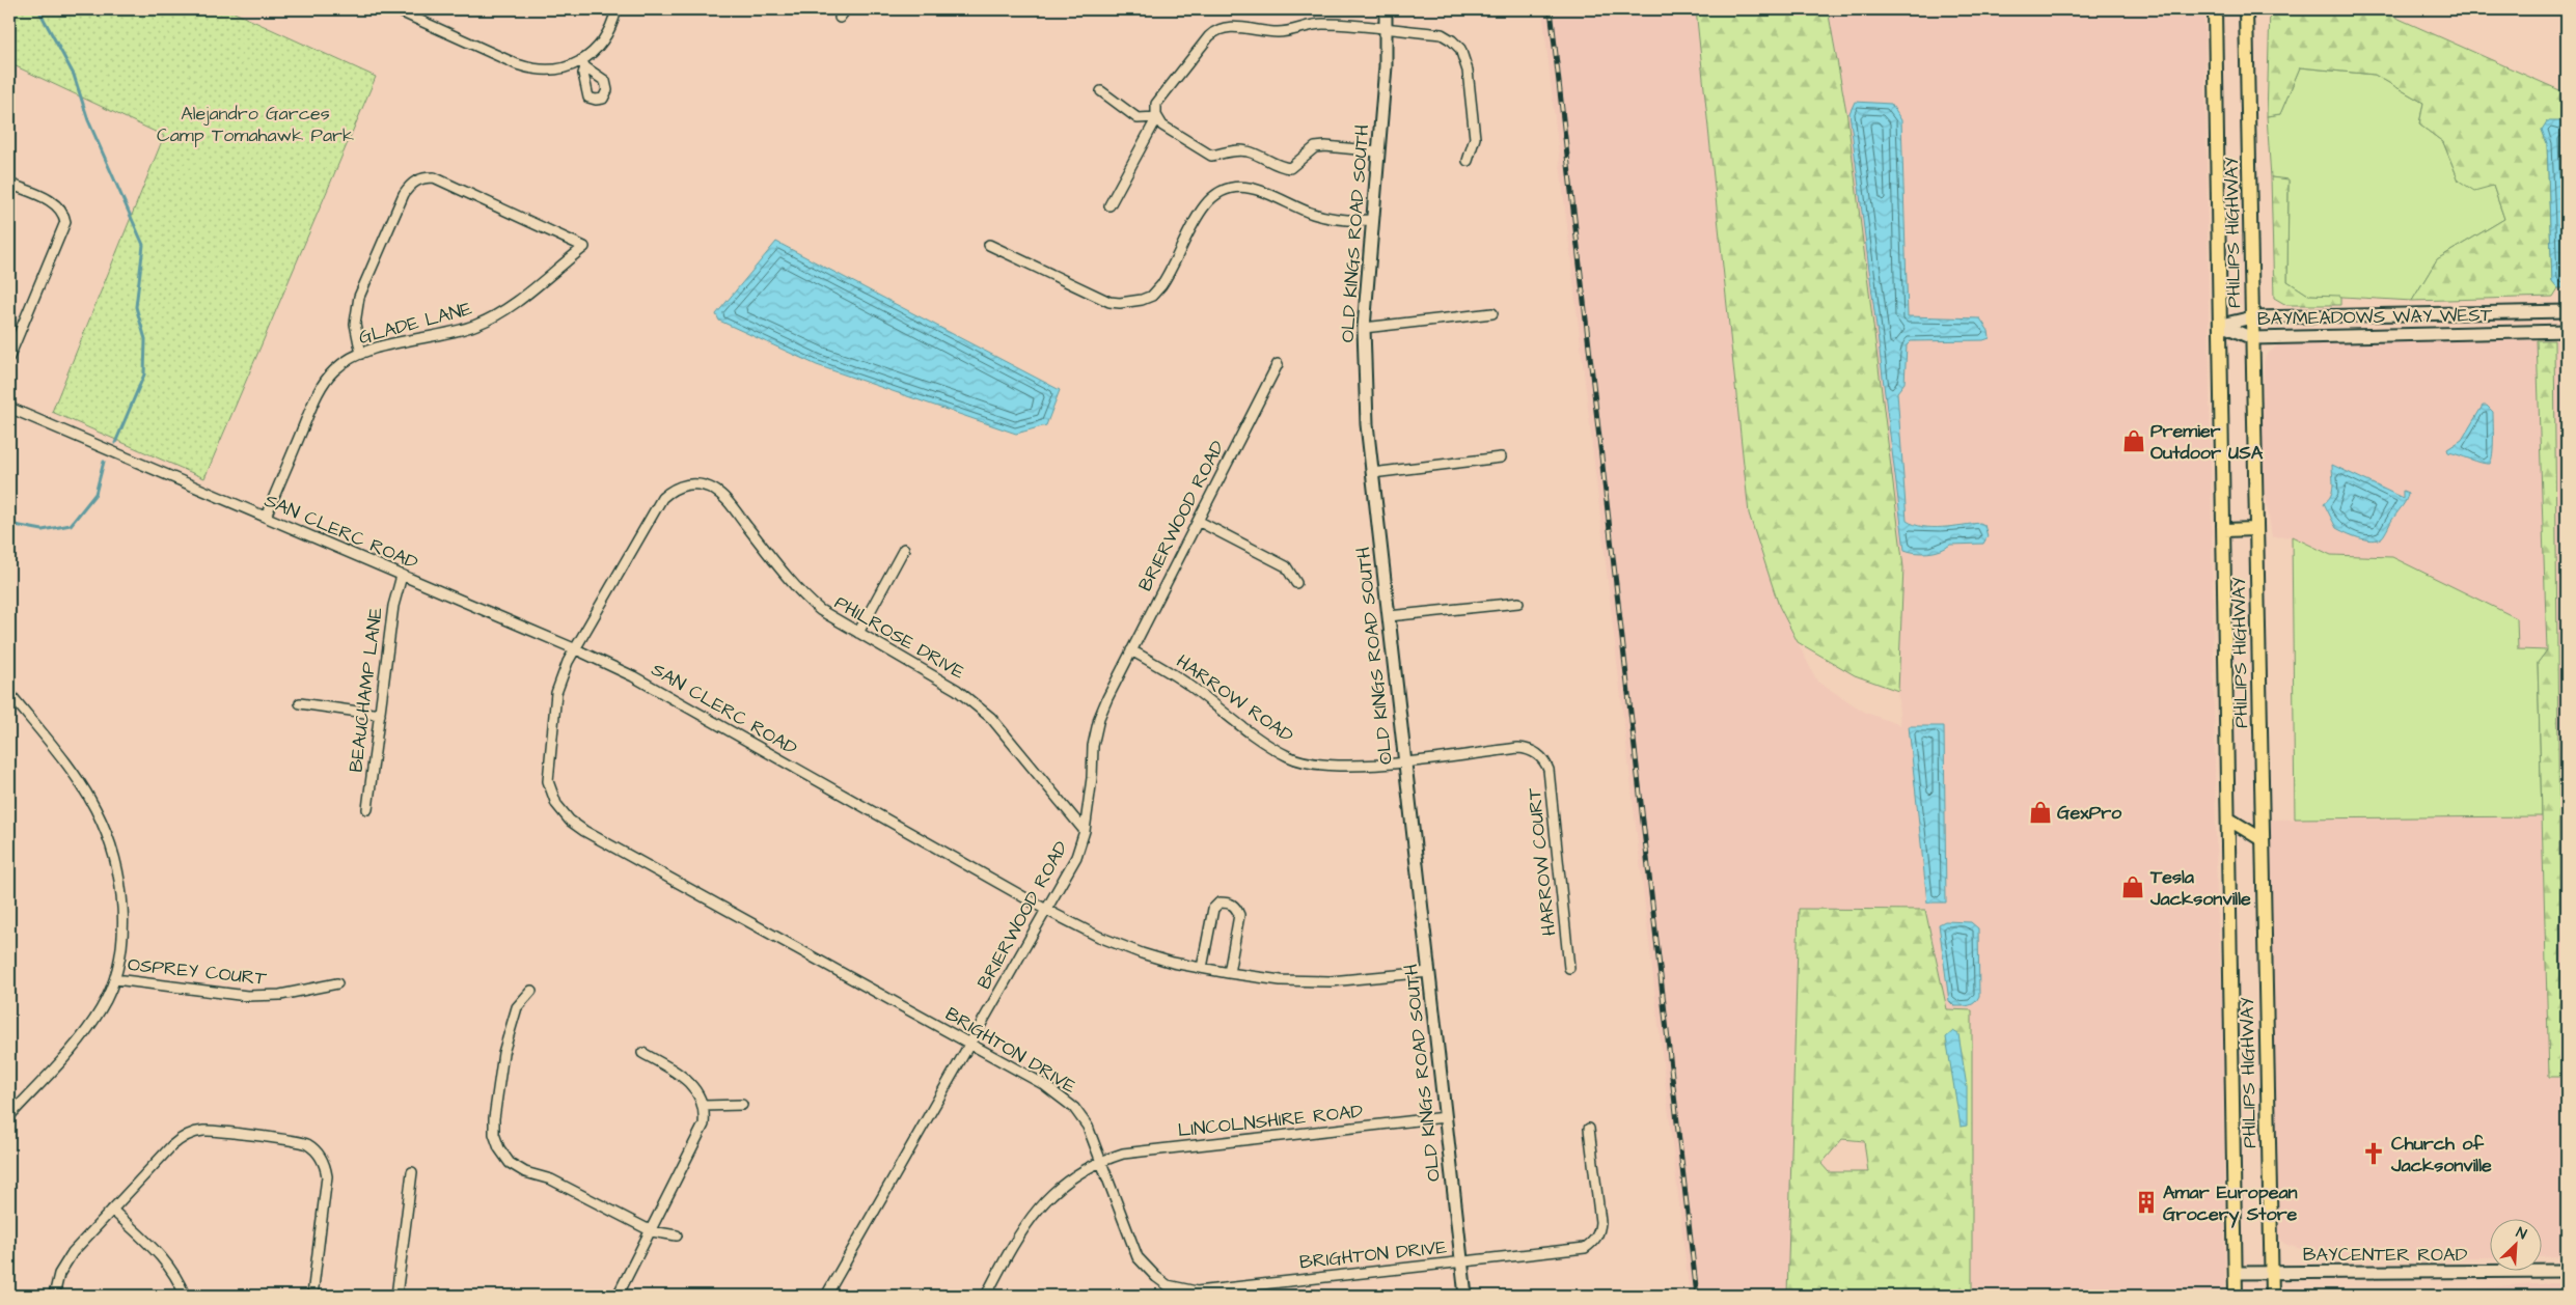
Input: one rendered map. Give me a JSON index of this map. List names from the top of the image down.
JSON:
{
  "streets": {
    "main road": ["PHILIPS HIGHWAY"],
    "street": [
      "OLD KINGS ROAD SOUTH",
      "BAYMEADOWS WAY WEST",
      "GLADE LANE",
      "BRIERWOOD ROAD",
      "SAN CLERC ROAD",
      "PHILROSE DRIVE",
      "BEAUCHAMP LANE",
      "HARROW ROAD",
      "HARROW COURT",
      "OSPREY COURT",
      "BRIGHTON DRIVE",
      "LINCOLNSHIRE ROAD",
      "BAYCENTER ROAD"
    ]
  },
  "crossings": [
    ["PHILIPS HIGHWAY", "BAYMEADOWS WAY WEST"],
    ["PHILIPS HIGHWAY", "BAYCENTER ROAD"],
    ["OLD KINGS ROAD SOUTH", "SAN CLERC ROAD"],
    ["OLD KINGS ROAD SOUTH", "HARROW ROAD"],
    ["OLD KINGS ROAD SOUTH", "BRIGHTON DRIVE"],
    ["OLD KINGS ROAD SOUTH", "LINCOLNSHIRE ROAD"],
    ["GLADE LANE", "SAN CLERC ROAD"],
    ["BRIERWOOD ROAD", "SAN CLERC ROAD"],
    ["BRIERWOOD ROAD", "PHILROSE DRIVE"],
    ["BRIERWOOD ROAD", "HARROW ROAD"],
    ["BRIERWOOD ROAD", "BRIGHTON DRIVE"],
    ["SAN CLERC ROAD", "BEAUCHAMP LANE"],
    ["SAN CLERC ROAD", "BRIGHTON DRIVE"],
    ["PHILROSE DRIVE", "BRIGHTON DRIVE"],
    ["HARROW ROAD", "HARROW COURT"],
    ["BRIGHTON DRIVE", "LINCOLNSHIRE ROAD"]
  ],
  "parks": ["Alejandro Garces Camp Tomahawk Park"],
  "places": {
    "shop": ["Premier Outdoor USA", "GexPro", "Tesla Jacksonville"],
    "church": ["Church of Jacksonville"],
    "building": ["Amar European Grocery Store"]
  },
  "north": "top right"
}
